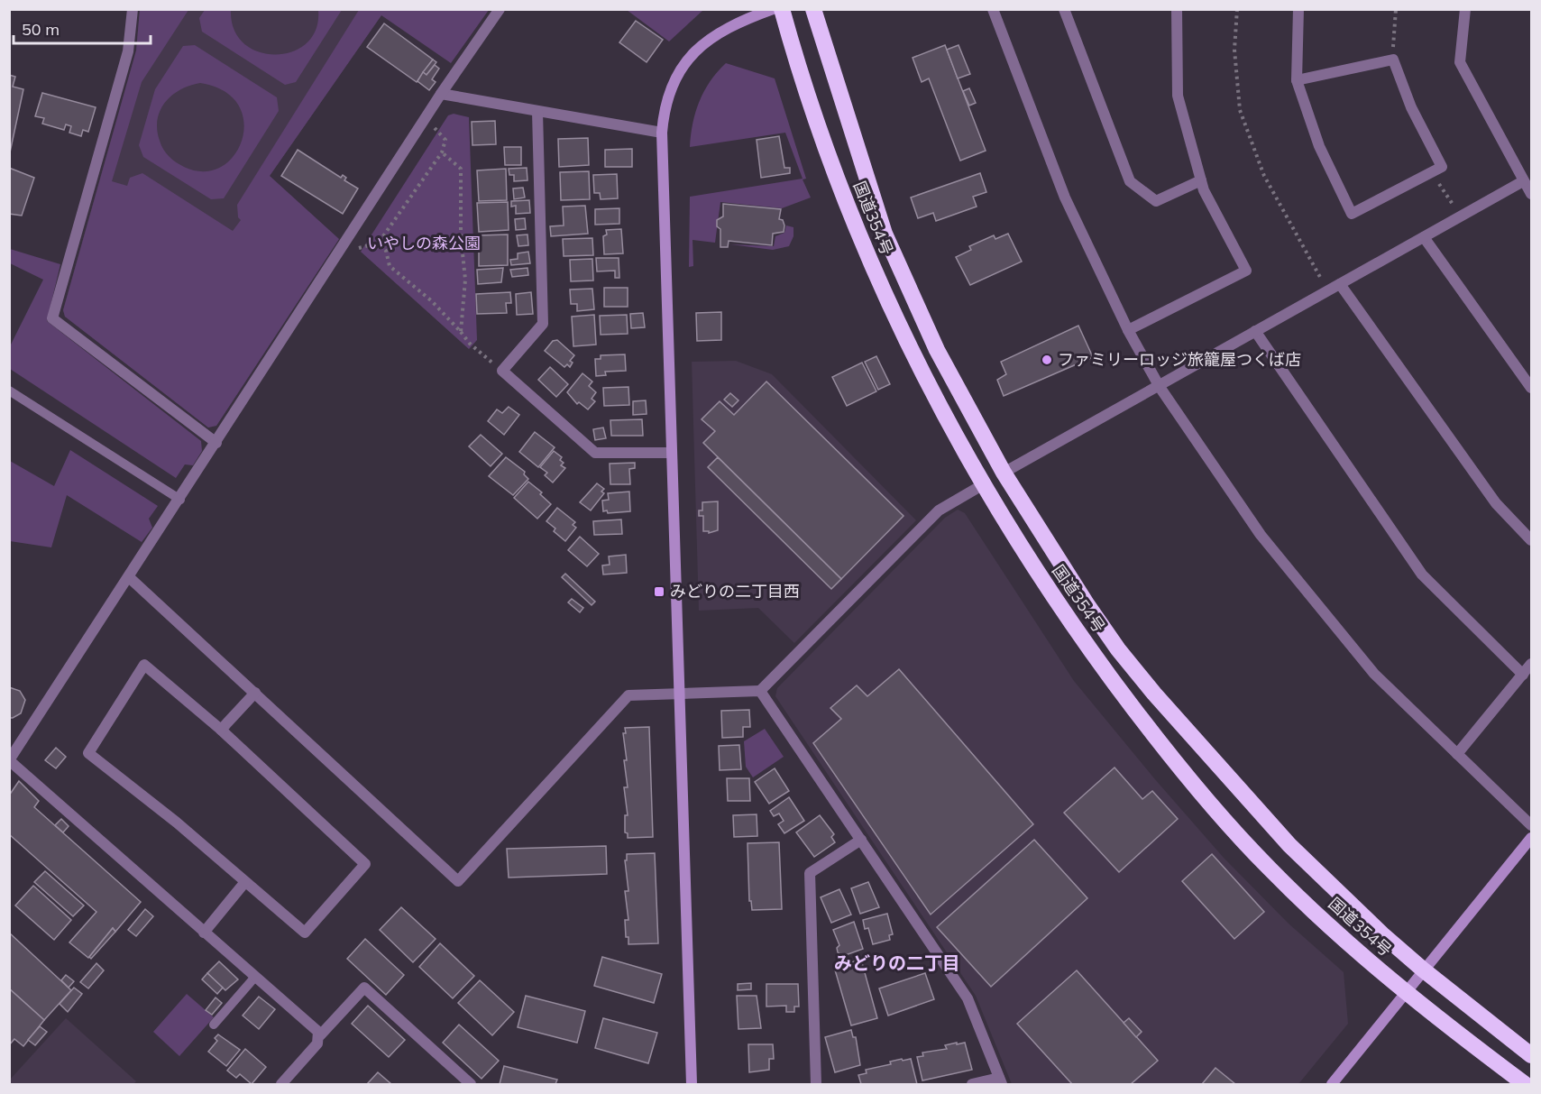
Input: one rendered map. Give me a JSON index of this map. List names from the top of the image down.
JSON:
{
  "streets": {
    "highway": ["国道354号"]
  },
  "districts": ["みどりの二丁目"],
  "parks": ["いやしの森公園"],
  "places": {
    "other": ["ファミリーロッジ旅籠屋つくば店"],
    "transit": ["みどりの二丁目西"]
  },
  "scale_bar": "50 m"
}
